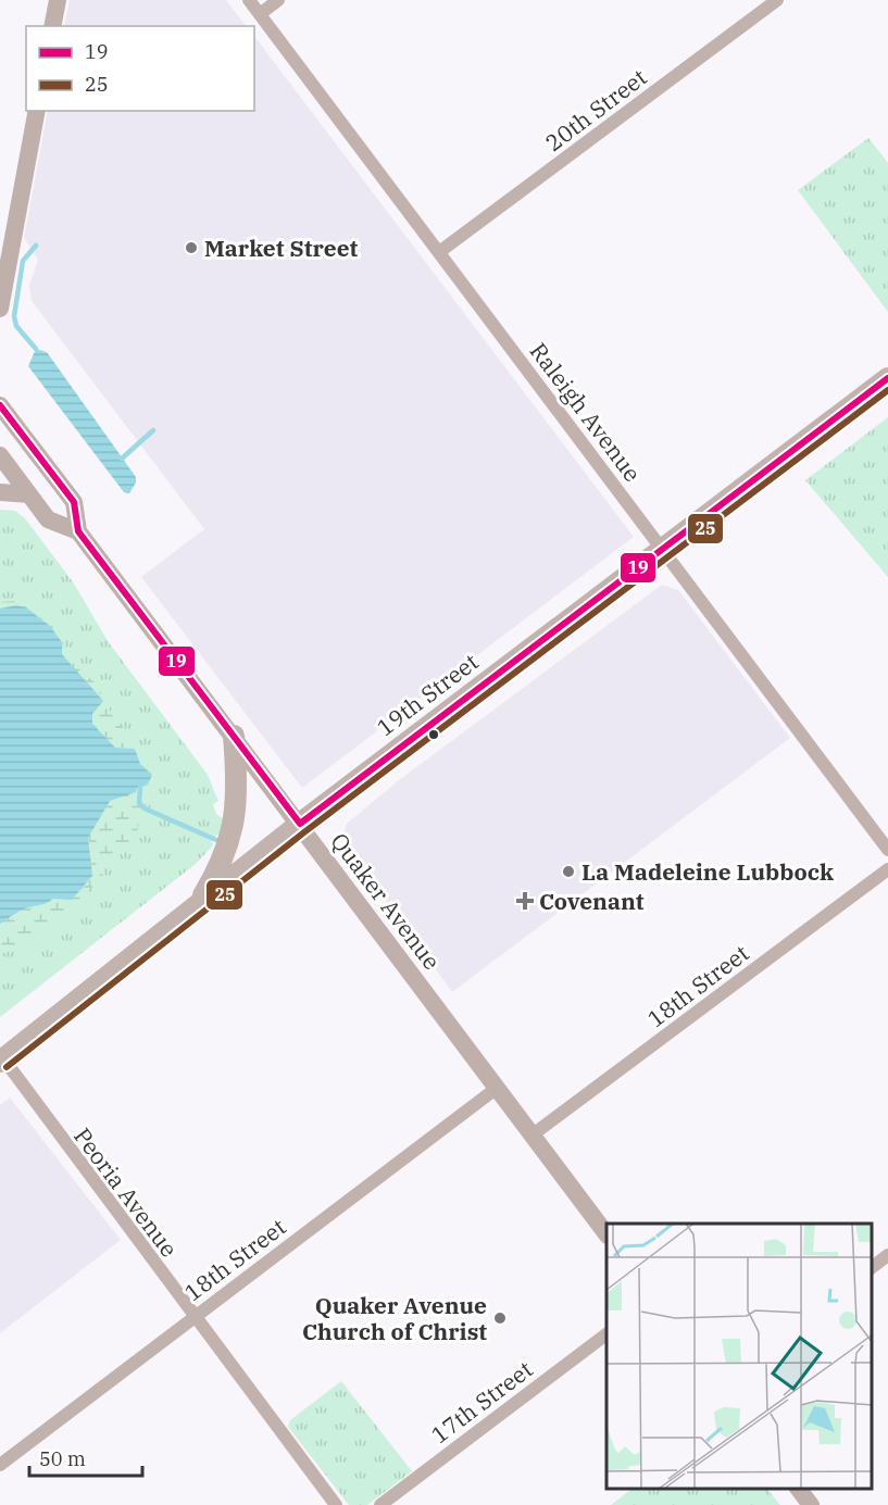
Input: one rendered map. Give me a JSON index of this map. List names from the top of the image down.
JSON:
{
  "streets": {
    "main road": ["19th Street", "Quaker Avenue"],
    "street": [
      "20th Street",
      "Raleigh Avenue",
      "18th Street",
      "Peoria Avenue",
      "17th Street"
    ]
  },
  "crossings": [
    ["20th Street", "Raleigh Avenue"],
    ["Raleigh Avenue", "19th Street"],
    ["19th Street", "Quaker Avenue"],
    ["19th Street", "Peoria Avenue"],
    ["Quaker Avenue", "18th Street"],
    ["18th Street", "Peoria Avenue"]
  ],
  "places": {
    "other": ["Market Street", "La Madeleine Lubbock", "Quaker Avenue Church of Christ"],
    "health": ["Covenant"]
  },
  "lines": ["transit line 19", "transit line 25"],
  "legend": ["19", "25"],
  "scale_bar": "50 m"
}
